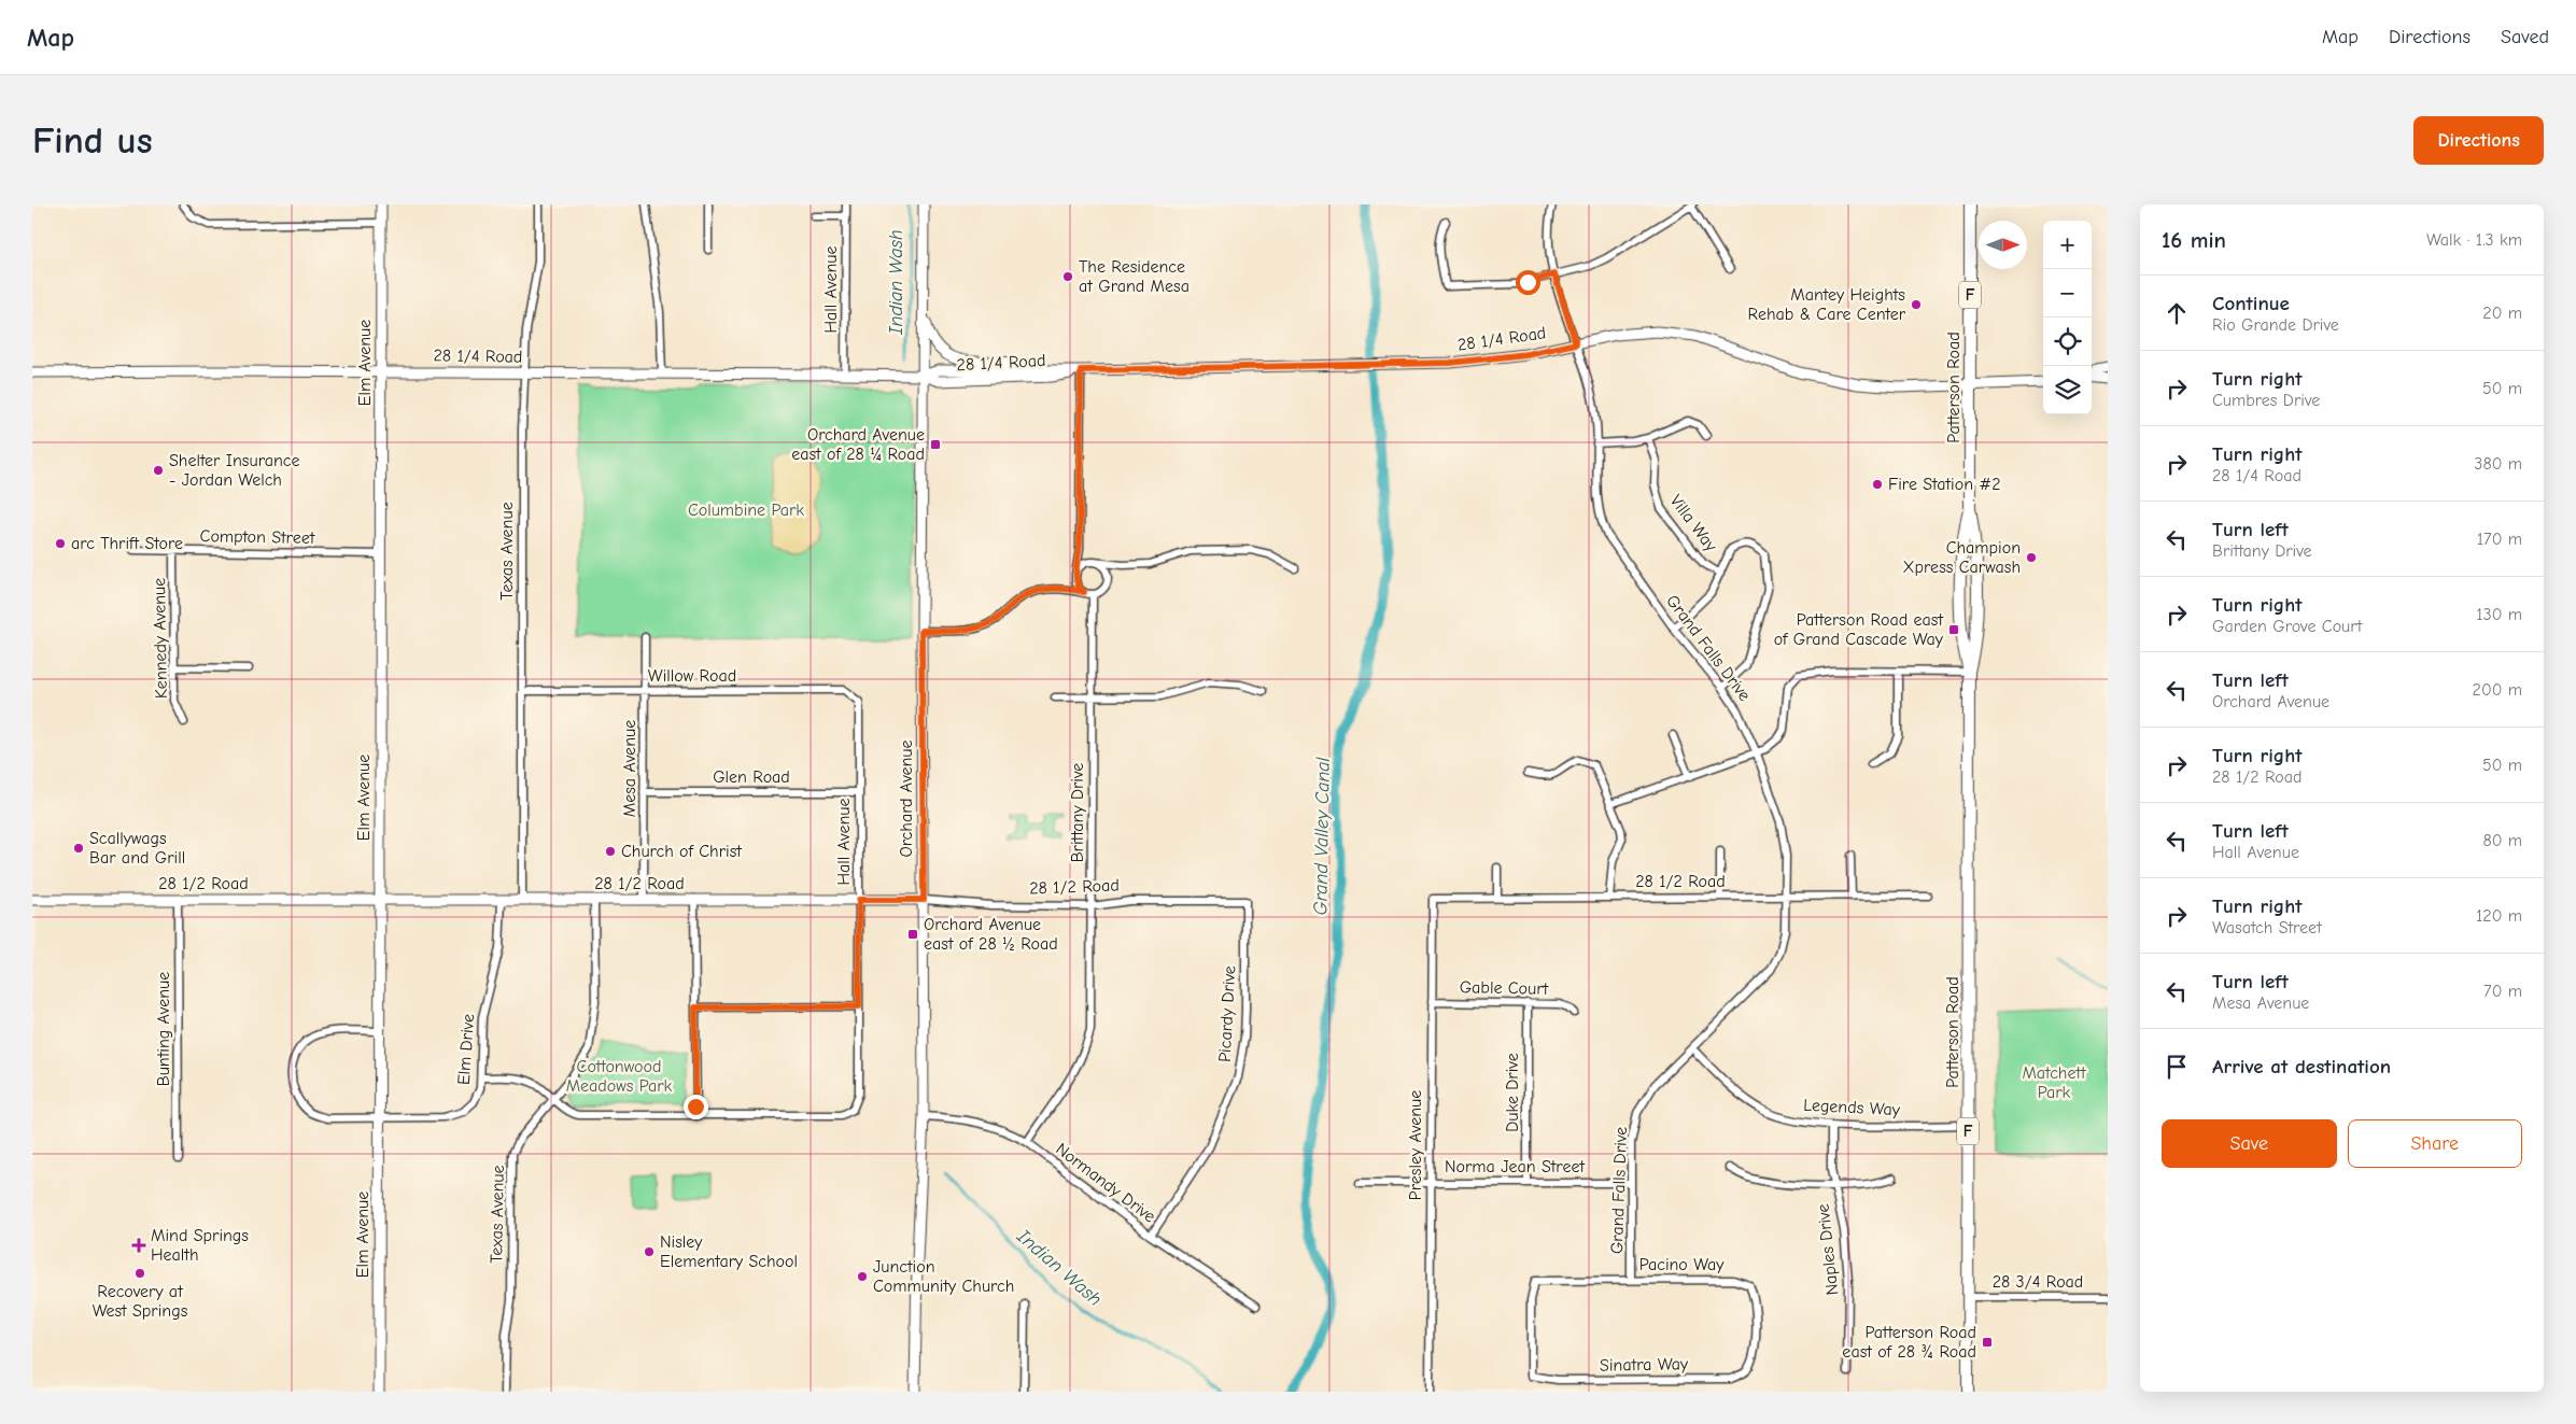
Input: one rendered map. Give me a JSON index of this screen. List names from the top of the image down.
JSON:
{
  "streets": {
    "main road": ["F", "Patterson Road"],
    "street": [
      "Hall Avenue",
      "28 1/4 Road",
      "Elm Avenue",
      "Villa Way",
      "Compton Street",
      "Texas Avenue",
      "Kennedy Avenue",
      "Grand Falls Drive",
      "Willow Road",
      "Mesa Avenue",
      "Glen Road",
      "Orchard Avenue",
      "Brittany Drive",
      "28 1/2 Road",
      "Gable Court",
      "Picardy Drive",
      "Bunting Avenue",
      "Elm Drive",
      "Duke Drive",
      "Legends Way",
      "Presley Avenue",
      "Norma Jean Street",
      "Normandy Drive",
      "Naples Drive",
      "Pacino Way",
      "28 3/4 Road",
      "Sinatra Way"
    ]
  },
  "crossings": [
    ["Hall Avenue", "28 1/4 Road"],
    ["Hall Avenue", "Willow Road"],
    ["Hall Avenue", "Glen Road"],
    ["Hall Avenue", "28 1/2 Road"],
    ["28 1/4 Road", "Elm Avenue"],
    ["28 1/4 Road", "Patterson Road"],
    ["28 1/4 Road", "Texas Avenue"],
    ["28 1/4 Road", "Grand Falls Drive"],
    ["28 1/4 Road", "Orchard Avenue"],
    ["Elm Avenue", "Compton Street"],
    ["Elm Avenue", "28 1/2 Road"],
    ["Elm Avenue", "Elm Drive"],
    ["Patterson Road", "Legends Way"],
    ["Patterson Road", "28 3/4 Road"],
    ["Compton Street", "Kennedy Avenue"],
    ["Texas Avenue", "Willow Road"],
    ["Texas Avenue", "28 1/2 Road"],
    ["Grand Falls Drive", "28 1/2 Road"],
    ["Grand Falls Drive", "Legends Way"],
    ["Grand Falls Drive", "Norma Jean Street"],
    ["Grand Falls Drive", "Pacino Way"],
    ["Willow Road", "Mesa Avenue"],
    ["Mesa Avenue", "Glen Road"],
    ["Mesa Avenue", "28 1/2 Road"],
    ["Orchard Avenue", "28 1/2 Road"],
    ["Orchard Avenue", "Normandy Drive"],
    ["Brittany Drive", "28 1/2 Road"],
    ["Brittany Drive", "Normandy Drive"],
    ["28 1/2 Road", "Picardy Drive"],
    ["28 1/2 Road", "Bunting Avenue"],
    ["28 1/2 Road", "Elm Drive"],
    ["28 1/2 Road", "Presley Avenue"],
    ["Gable Court", "Duke Drive"],
    ["Gable Court", "Presley Avenue"],
    ["Picardy Drive", "Normandy Drive"],
    ["Duke Drive", "Norma Jean Street"],
    ["Legends Way", "Naples Drive"],
    ["Presley Avenue", "Norma Jean Street"],
    ["Pacino Way", "Sinatra Way"]
  ],
  "water": ["Indian Wash", "Grand Valley Canal"],
  "parks": ["Columbine Park", "Cottonwood Meadows Park", "Matchett Park"],
  "places": {
    "other": [
      "The Residence at Grand Mesa",
      "Mantey Heights Rehab & Care Center",
      "Shelter Insurance - Jordan Welch",
      "Fire Station #2",
      "arc Thrift Store",
      "Champion Xpress Carwash",
      "Scallywags Bar and Grill",
      "Church of Christ",
      "Nisley Elementary School",
      "Recovery at West Springs",
      "Junction Community Church"
    ],
    "transit": [
      "Orchard Avenue east of 28 ¼ Road",
      "Patterson Road east of Grand Cascade Way",
      "Orchard Avenue east of 28 ½ Road",
      "Patterson Road east of 28 ¾ Road"
    ],
    "health": ["Mind Springs Health"]
  },
  "north": "right",
  "page": {
    "header": "Map",
    "nav": ["Map", "Directions", "Saved"],
    "buttons": [
      "Directions",
      ["Save", "Share"]
    ],
    "title": "Find us",
    "heading": ["16 min", "Walk · 1.3 km"],
    "map_buttons": ["+", "−"],
    "list": [
      ["Continue", "Rio Grande Drive", "20 m"],
      ["Turn right", "Cumbres Drive", "50 m"],
      ["Turn right", "28 1/4 Road", "380 m"],
      ["Turn left", "Brittany Drive", "170 m"],
      ["Turn right", "Garden Grove Court", "130 m"],
      ["Turn left", "Orchard Avenue", "200 m"],
      ["Turn right", "28 1/2 Road", "50 m"],
      ["Turn left", "Hall Avenue", "80 m"],
      ["Turn right", "Wasatch Street", "120 m"],
      ["Turn left", "Mesa Avenue", "70 m"],
      "Arrive at destination"
    ]
  }
}
